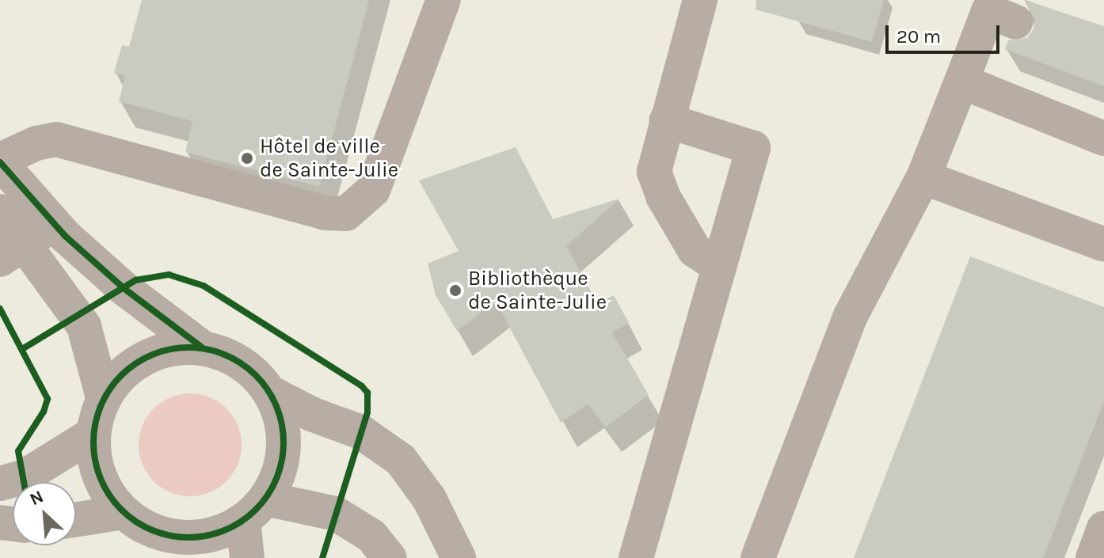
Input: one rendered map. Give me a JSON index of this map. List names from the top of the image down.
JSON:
{
  "places": ["Hôtel de ville de Sainte-Julie", "Bibliothèque de Sainte-Julie"],
  "scale_bar": "20 m",
  "north": "top left"
}
